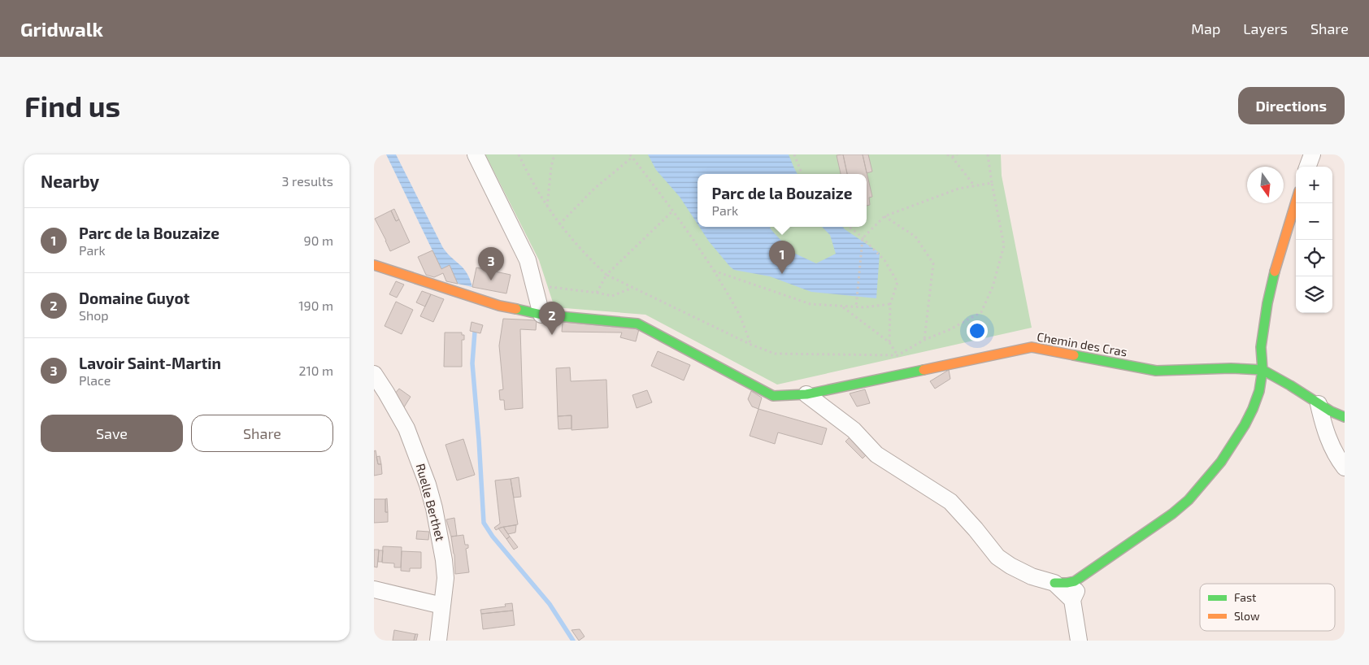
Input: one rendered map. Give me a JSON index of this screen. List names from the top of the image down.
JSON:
{
  "streets": {
    "street": ["Chemin des Cras", "Ruelle Berthet"]
  },
  "legend": ["Fast", "Slow"],
  "north": "bottom",
  "page": {
    "header": "Gridwalk",
    "nav": ["Map", "Layers", "Share"],
    "buttons": [
      "Directions",
      ["Save", "Share"]
    ],
    "title": "Find us",
    "heading": ["Nearby", "3 results"],
    "map_buttons": ["+", "−"],
    "popup": ["Parc de la Bouzaize", "Park"],
    "list": [
      {
        "mark": "1",
        "name": "Parc de la Bouzaize",
        "note": "Park",
        "value": "90 m"
      },
      {
        "mark": "2",
        "name": "Domaine Guyot",
        "note": "Shop",
        "value": "190 m"
      },
      {
        "mark": "3",
        "name": "Lavoir Saint-Martin",
        "note": "Place",
        "value": "210 m"
      }
    ],
    "pins": ["1", "3", "2"]
  }
}
